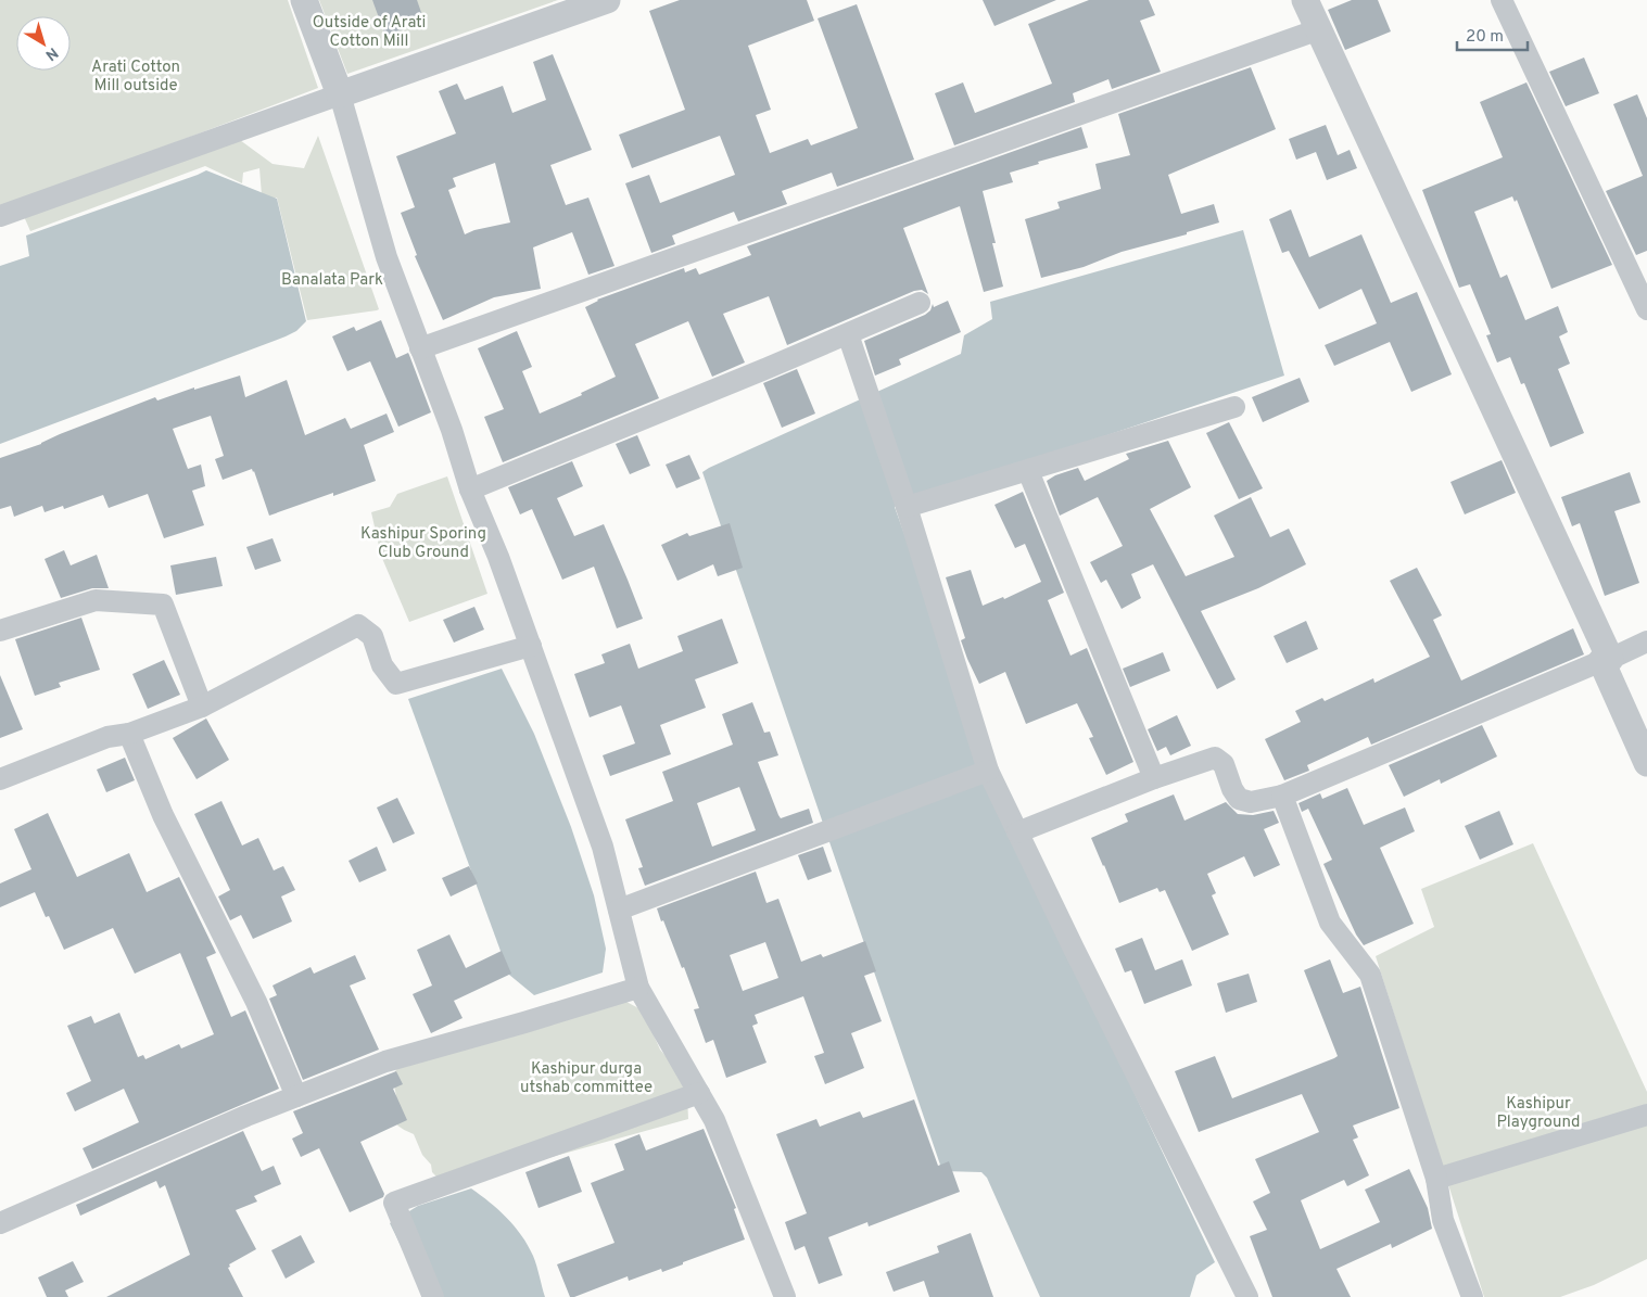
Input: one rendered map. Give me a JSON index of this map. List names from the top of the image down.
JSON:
{
  "parks": [
    "Outside of Arati Cotton Mill",
    "Arati Cotton Mill outside",
    "Banalata Park",
    "Kashipur Sporing Club Ground",
    "Kashipur durga utshab committee",
    "Kashipur Playground"
  ],
  "scale_bar": "20 m",
  "north": "bottom right"
}
